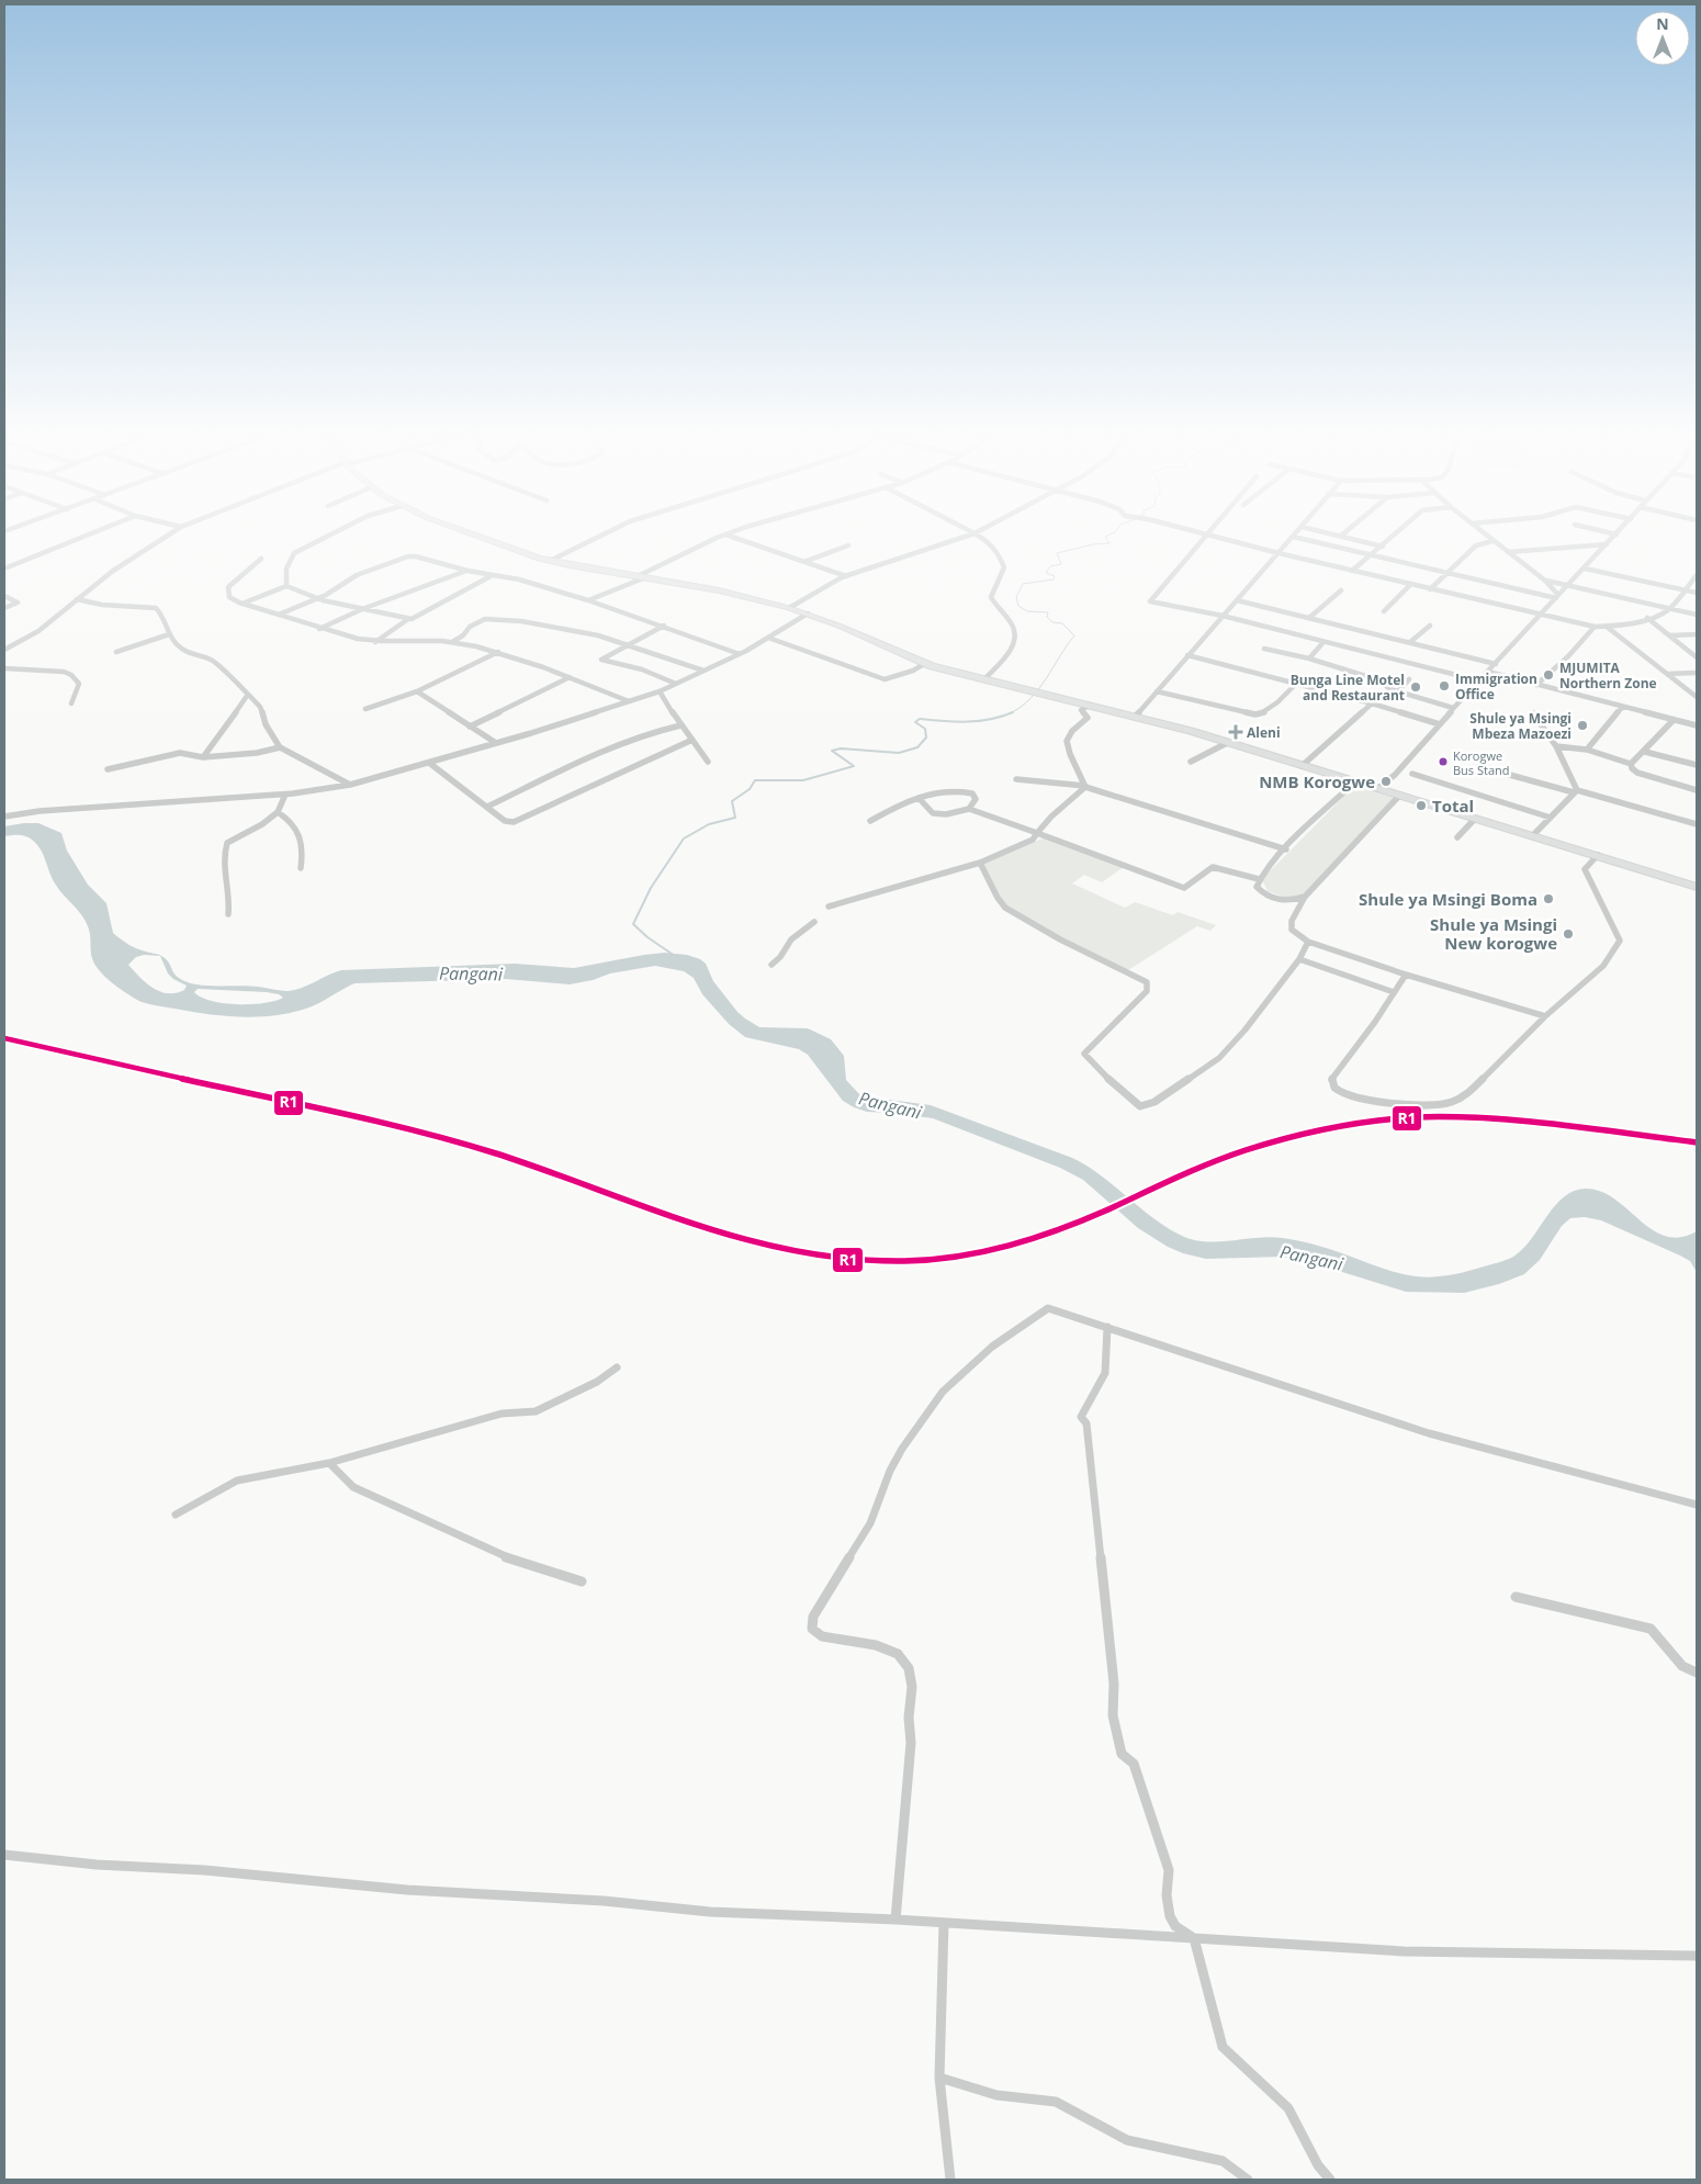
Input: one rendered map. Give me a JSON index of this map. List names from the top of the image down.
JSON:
{
  "water": ["Pangani"],
  "places": {
    "other": [
      "MJUMITA Northern Zone",
      "Immigration Office",
      "Bunga Line Motel and Restaurant",
      "Shule ya Msingi Mbeza Mazoezi",
      "Korogwe Bus Stand",
      "NMB Korogwe",
      "Total",
      "Shule ya Msingi Boma",
      "Shule ya Msingi New korogwe"
    ],
    "health": ["Aleni"]
  },
  "lines": ["transit line R1"],
  "north": "top"
}
